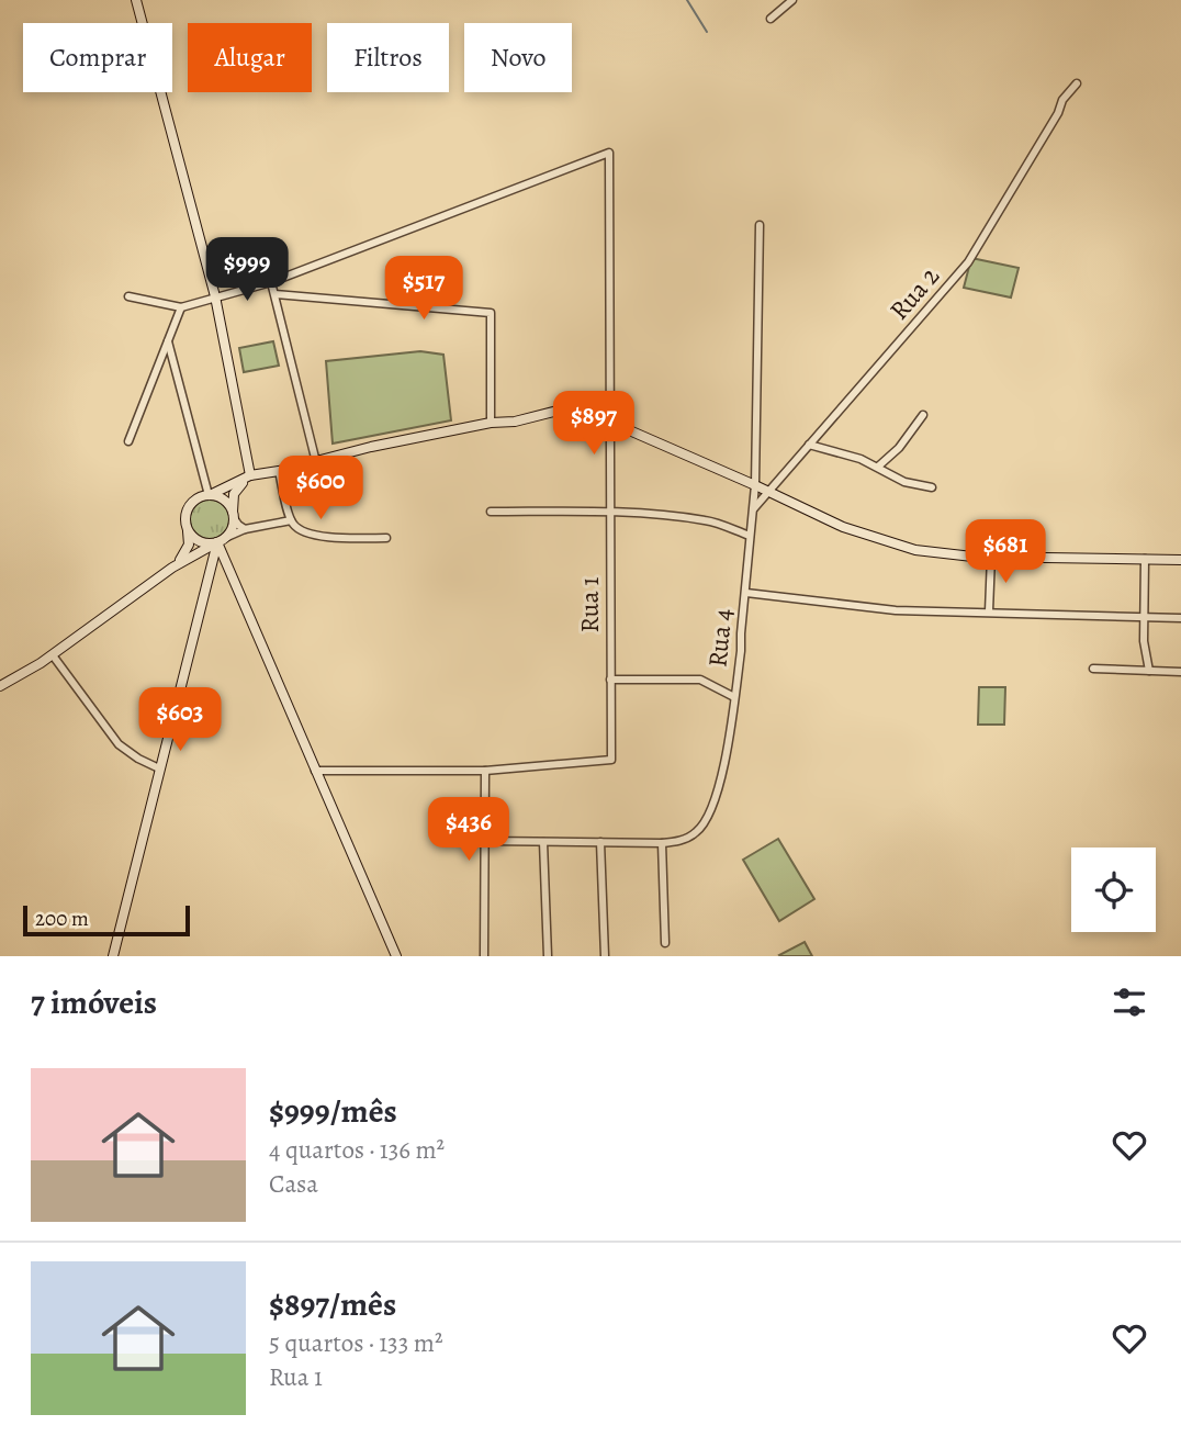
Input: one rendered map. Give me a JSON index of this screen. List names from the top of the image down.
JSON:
{
  "streets": {
    "street": ["Rua 2", "Rua 1", "Rua 4"]
  },
  "crossings": [
    ["Rua 2", "Rua 4"]
  ],
  "scale_bar": "200 m",
  "page": {
    "chip": [
      "Comprar",
      "Alugar",
      "Filtros",
      "Novo"
    ],
    "price": [
      "$999",
      "$517",
      "$897",
      "$600",
      "$681",
      "$603",
      "$436"
    ],
    "scale": "200 m",
    "heading": "7 imóveis",
    "list": [
      {
        "name": "$999/mês",
        "note": "4 quartos · 136 m² · Casa"
      },
      {
        "name": "$897/mês",
        "note": "5 quartos · 133 m² · Rua 1"
      }
    ]
  }
}
